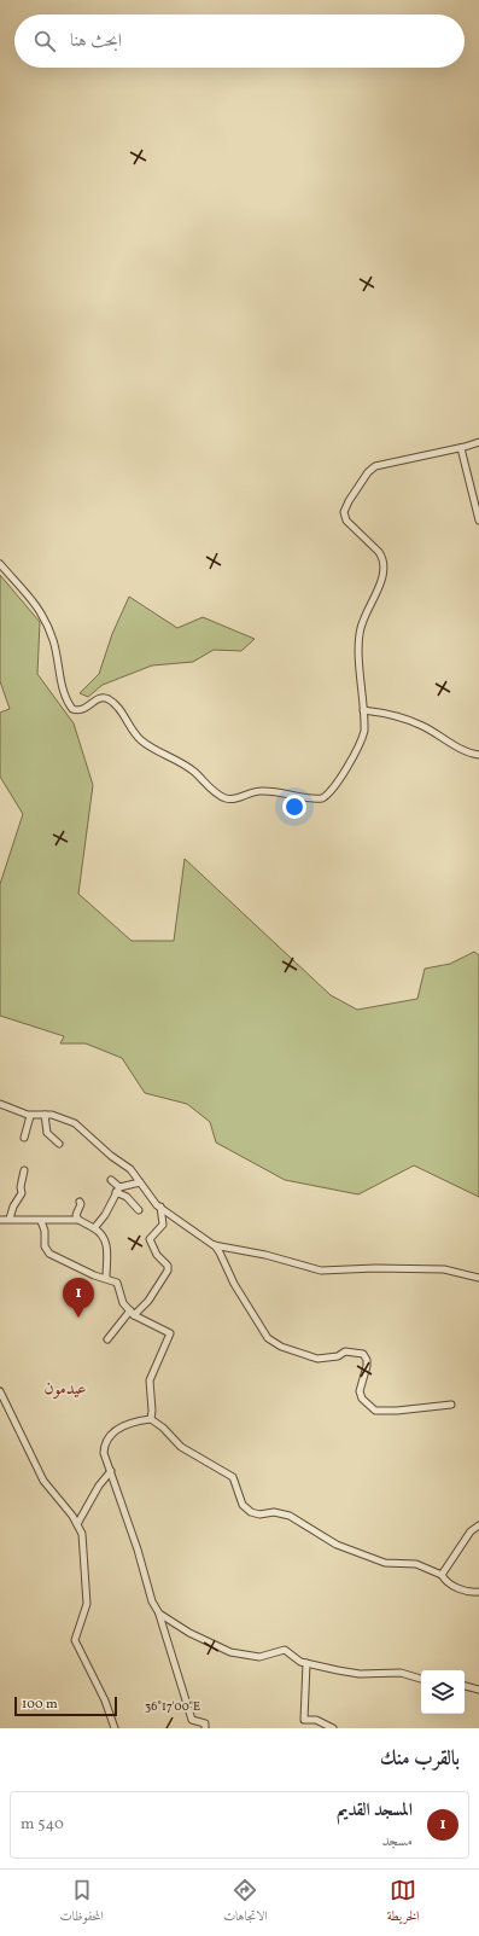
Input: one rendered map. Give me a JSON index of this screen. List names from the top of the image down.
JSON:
{
  "districts": ["عيدمون"],
  "scale_bar": "100 m",
  "page": {
    "search": "ابحث هنا",
    "pins": "1",
    "scale": "100 m",
    "heading": "بالقرب منك",
    "list": [
      {
        "mark": "1",
        "name": "المسجد القديم",
        "note": "مسجد",
        "value": "540 m"
      }
    ],
    "nav": ["الخريطة", "الاتجاهات", "المحفوظات"]
  },
  "coordinates": ["36°17'00\"E"]
}
